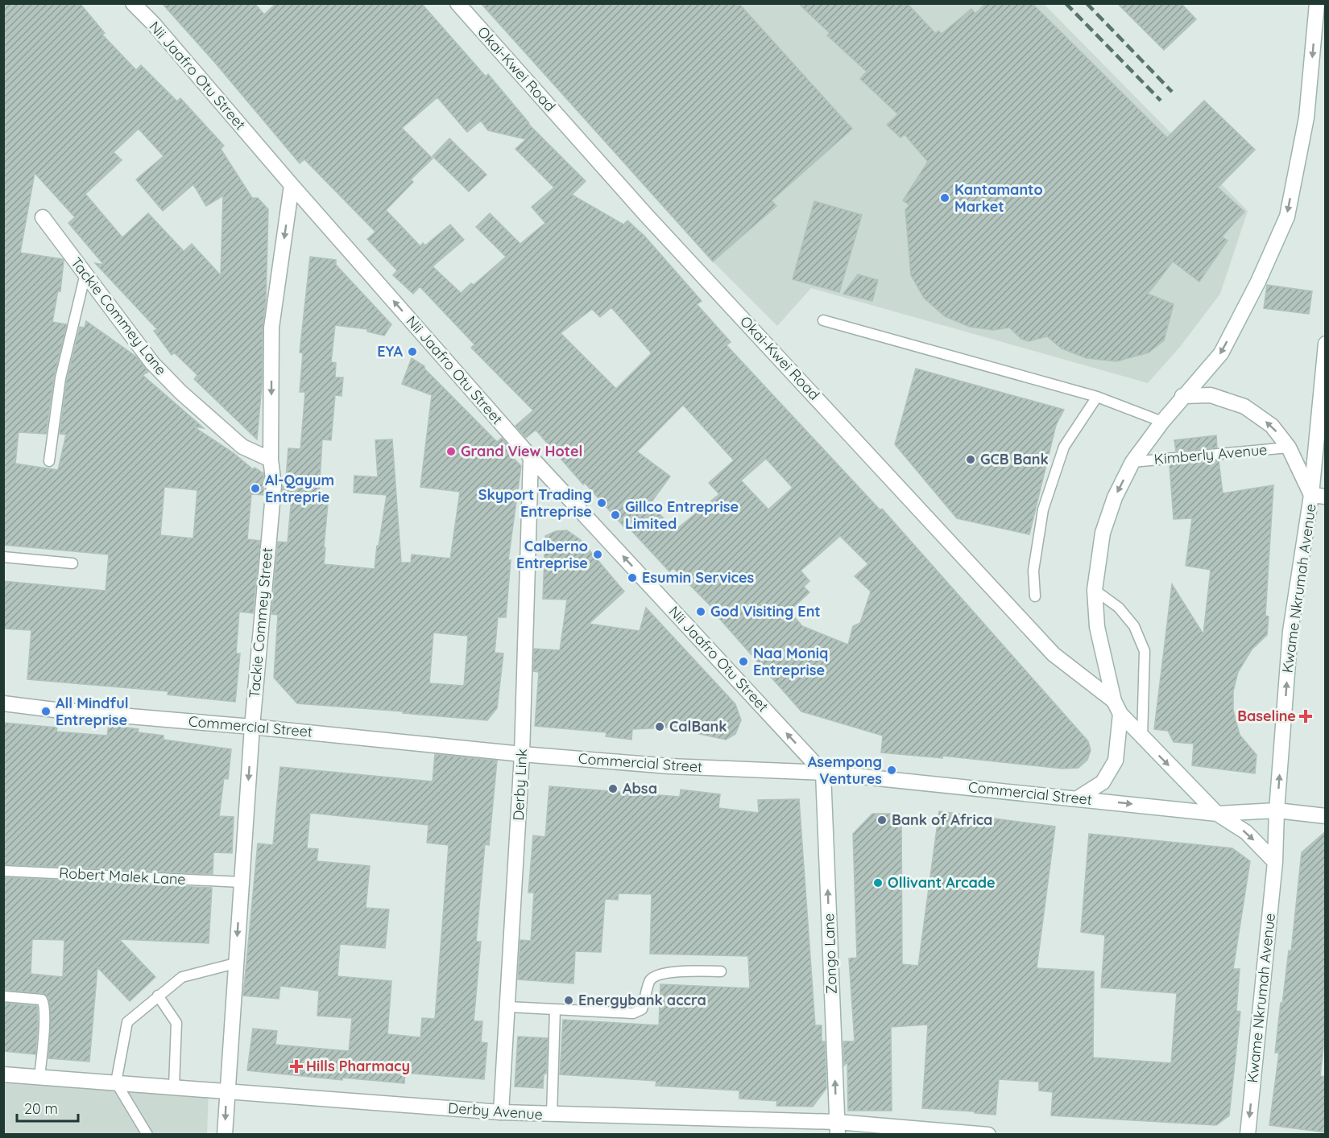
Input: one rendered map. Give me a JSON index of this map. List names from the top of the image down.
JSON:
{
  "streets": {
    "street": [
      "Okai-Kwei Road",
      "Nii Jaafro Otu Street",
      "Tackie Commey Lane",
      "Kimberly Avenue",
      "Kwame Nkrumah Avenue",
      "Tackie Commey Street",
      "Commercial Street",
      "Derby Link",
      "Zongo Lane",
      "Derby Avenue"
    ],
    "lane": ["Robert Malek Lane"]
  },
  "crossings": [
    ["Nii Jaafro Otu Street", "Tackie Commey Street"],
    ["Nii Jaafro Otu Street", "Commercial Street"],
    ["Nii Jaafro Otu Street", "Derby Link"],
    ["Nii Jaafro Otu Street", "Zongo Lane"],
    ["Tackie Commey Lane", "Tackie Commey Street"],
    ["Kimberly Avenue", "Kwame Nkrumah Avenue"],
    ["Kwame Nkrumah Avenue", "Commercial Street"],
    ["Tackie Commey Street", "Commercial Street"],
    ["Tackie Commey Street", "Robert Malek Lane"],
    ["Tackie Commey Street", "Derby Avenue"],
    ["Commercial Street", "Derby Link"],
    ["Commercial Street", "Zongo Lane"],
    ["Derby Link", "Derby Avenue"],
    ["Zongo Lane", "Derby Avenue"]
  ],
  "one_way": ["Nii Jaafro Otu Street", "Tackie Commey Street", "Zongo Lane"],
  "places": {
    "other": [
      "Kantamanto Market",
      "EYA",
      "Grand View Hotel",
      "GCB Bank",
      "Al-Qayum Entreprie",
      "Skyport Trading Entreprise",
      "Gillco Entreprise Limited",
      "Calberno Entreprise",
      "Esumin Services",
      "God Visiting Ent",
      "Naa Moniq Entreprise",
      "All Mindful Entreprise",
      "CalBank",
      "Asempong Ventures",
      "Absa",
      "Bank of Africa",
      "Ollivant Arcade",
      "Energybank accra"
    ],
    "health": ["Baseline", "Hills Pharmacy"]
  },
  "scale_bar": "20 m"
}
